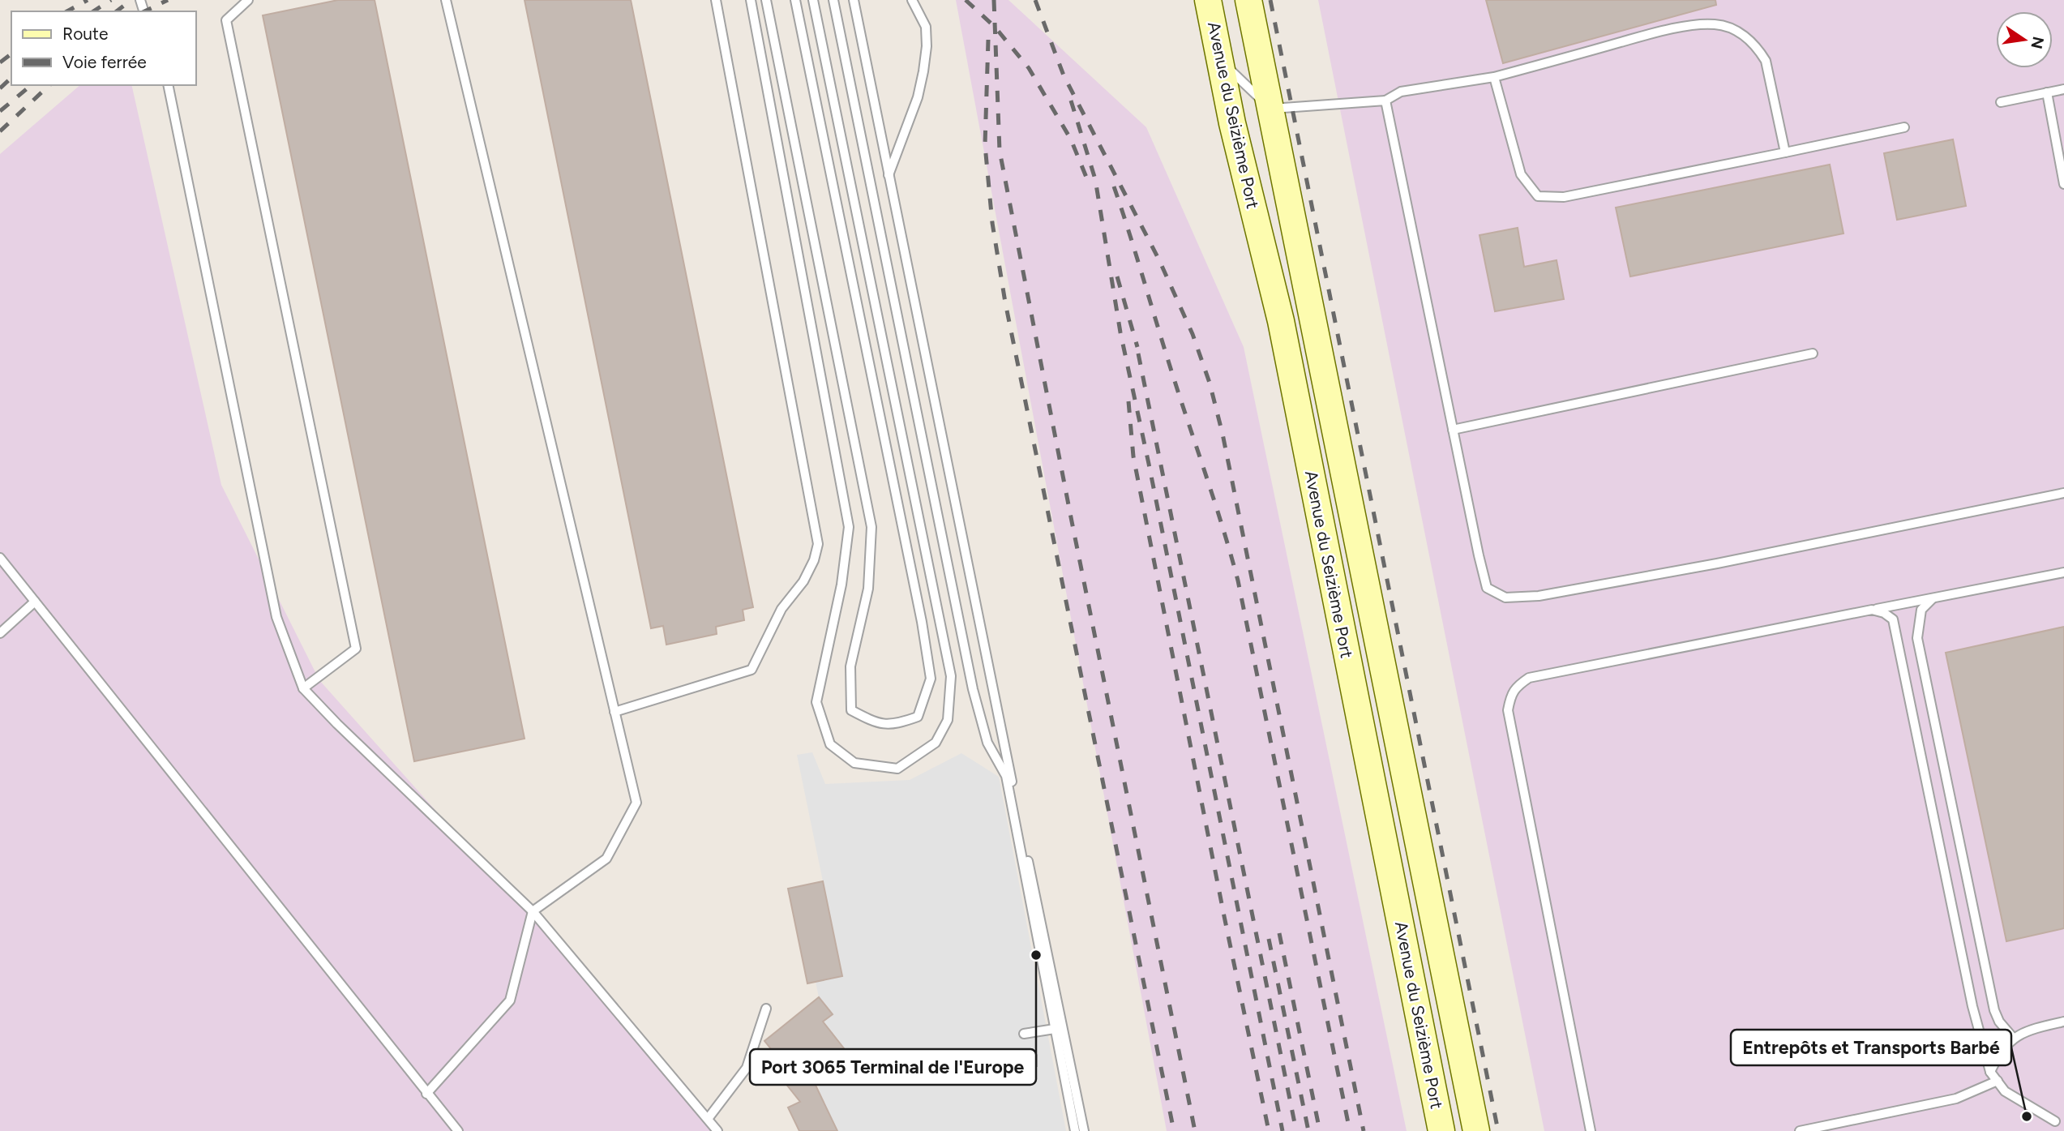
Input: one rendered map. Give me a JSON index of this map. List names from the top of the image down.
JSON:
{
  "streets": {
    "main road": ["Avenue du Seizième Port"]
  },
  "places": ["Port 3065 Terminal de l'Europe", "Entrepôts et Transports Barbé"],
  "legend": ["Route", "Voie ferrée"],
  "north": "right"
}
